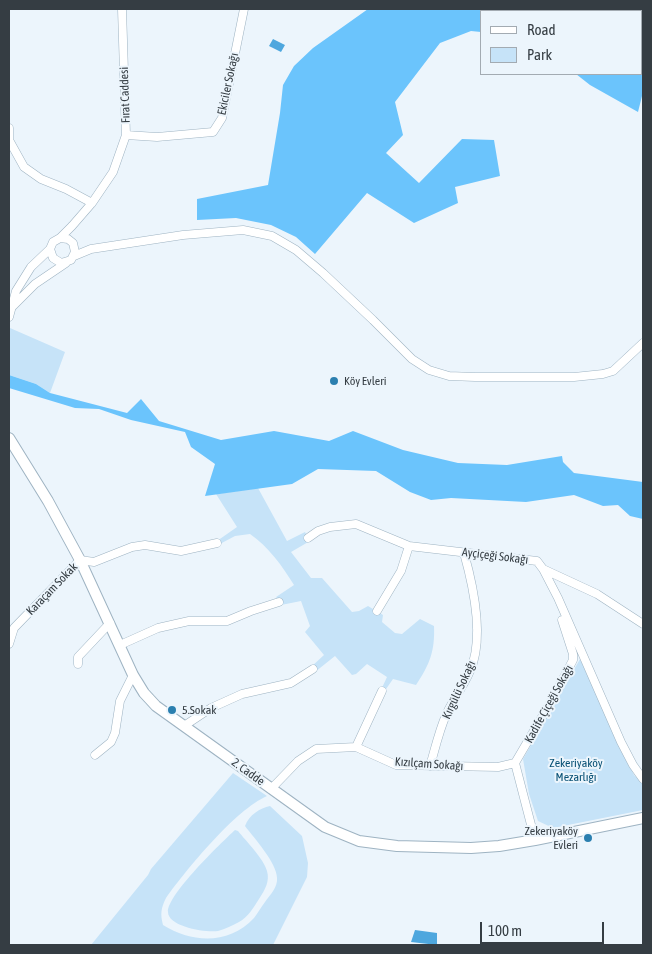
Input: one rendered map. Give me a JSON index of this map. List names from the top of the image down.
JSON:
{
  "streets": {
    "street": [
      "Ekiciler Sokağı",
      "Fırat Caddesi",
      "Ayçiçeği Sokağı",
      "Karaçam Sokak",
      "Kırgülü Sokağı",
      "Kadife Çiçeği Sokağı",
      "Kızılçam Sokağı",
      "2. Cadde"
    ]
  },
  "crossings": [
    ["Ekiciler Sokağı", "Fırat Caddesi"],
    ["Ayçiçeği Sokağı", "Kırgülü Sokağı"],
    ["Ayçiçeği Sokağı", "Kadife Çiçeği Sokağı"],
    ["Karaçam Sokak", "2. Cadde"],
    ["Kırgülü Sokağı", "Kızılçam Sokağı"],
    ["Kadife Çiçeği Sokağı", "Kızılçam Sokağı"],
    ["Kızılçam Sokağı", "2. Cadde"]
  ],
  "parks": ["Zekeriyaköy Mezarlığı"],
  "places": ["Köy Evleri", "5.Sokak", "Zekeriyaköy Evleri"],
  "legend": ["Road", "Park"],
  "scale_bar": "100 m"
}
